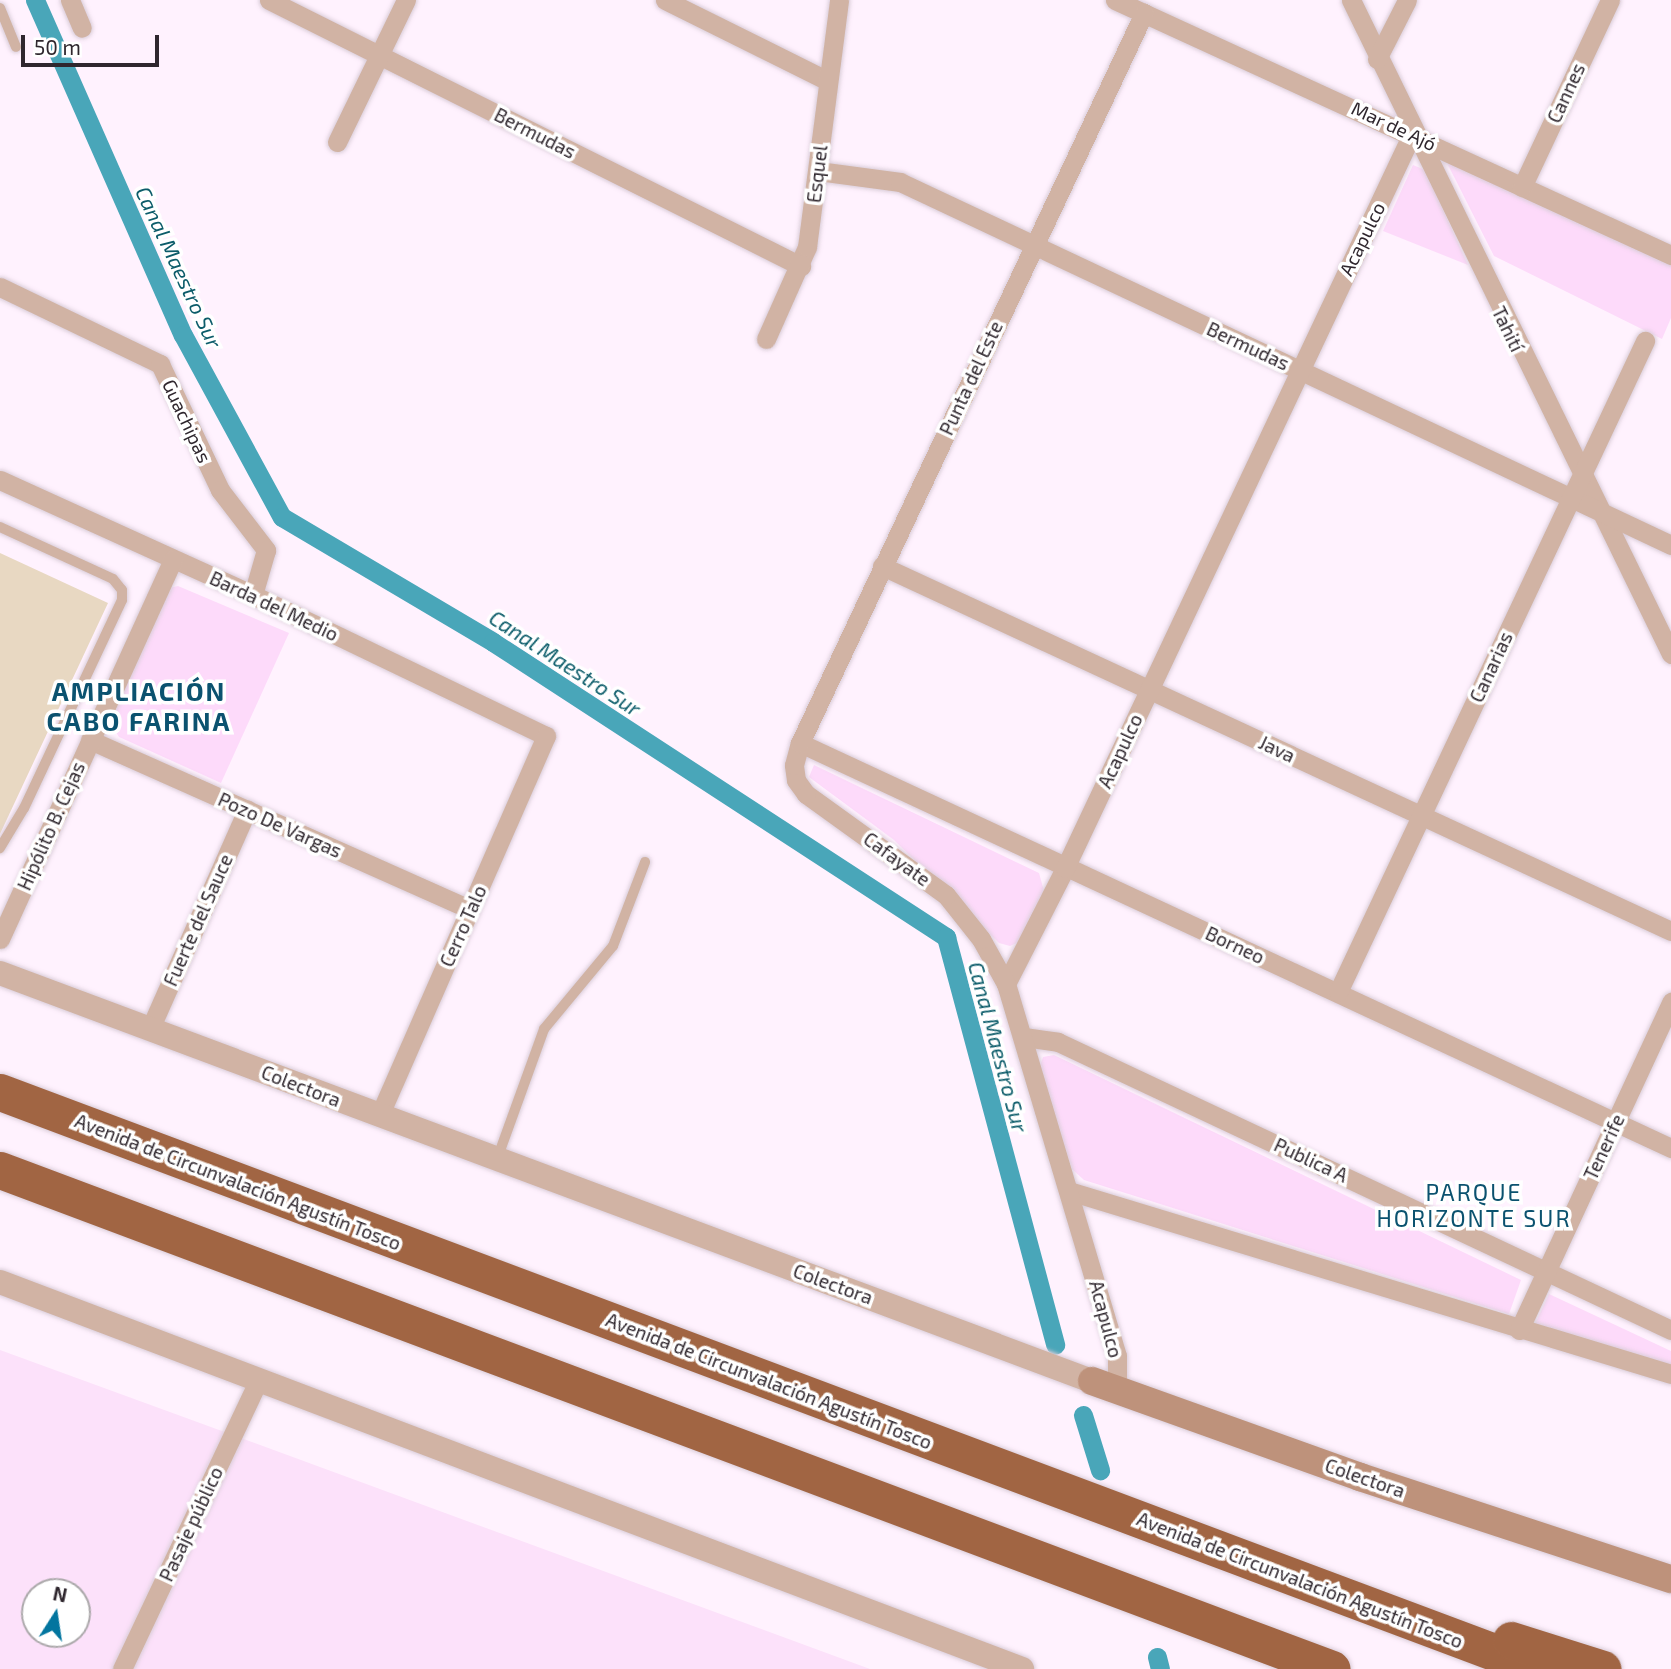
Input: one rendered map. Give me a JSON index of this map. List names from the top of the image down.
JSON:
{
  "streets": {
    "highway": ["Avenida de Circunvalación Agustín Tosco"],
    "main road": ["Colectora"],
    "street": [
      "Cannes",
      "Mar de Ajó",
      "Bermudas",
      "Esquel",
      "Acapulco",
      "Tahití",
      "Punta del Este",
      "Guachipas",
      "Barda del Medio",
      "Canarias",
      "Java",
      "Pozo De Vargas",
      "Hipólito B. Cejas",
      "Cafayate",
      "Fuerte del Sauce",
      "Cerro Talo",
      "Borneo",
      "Tenerife",
      "Publica A",
      "Pasaje público"
    ]
  },
  "crossings": [
    ["Cannes", "Mar de Ajó"],
    ["Mar de Ajó", "Acapulco"],
    ["Mar de Ajó", "Tahití"],
    ["Mar de Ajó", "Punta del Este"],
    ["Bermudas", "Esquel"],
    ["Bermudas", "Acapulco"],
    ["Bermudas", "Tahití"],
    ["Bermudas", "Punta del Este"],
    ["Bermudas", "Canarias"],
    ["Acapulco", "Tahití"],
    ["Acapulco", "Java"],
    ["Acapulco", "Cafayate"],
    ["Acapulco", "Borneo"],
    ["Acapulco", "Colectora"],
    ["Acapulco", "Publica A"],
    ["Tahití", "Canarias"],
    ["Punta del Este", "Java"],
    ["Punta del Este", "Cafayate"],
    ["Punta del Este", "Borneo"],
    ["Guachipas", "Barda del Medio"],
    ["Barda del Medio", "Hipólito B. Cejas"],
    ["Barda del Medio", "Cerro Talo"],
    ["Canarias", "Java"],
    ["Canarias", "Borneo"],
    ["Pozo De Vargas", "Hipólito B. Cejas"],
    ["Pozo De Vargas", "Fuerte del Sauce"],
    ["Pozo De Vargas", "Cerro Talo"],
    ["Cafayate", "Borneo"],
    ["Fuerte del Sauce", "Colectora"],
    ["Cerro Talo", "Colectora"],
    ["Borneo", "Tenerife"],
    ["Tenerife", "Publica A"]
  ],
  "districts": ["AMPLIACIÓN CABO FARINA", "PARQUE HORIZONTE SUR"],
  "water": ["Canal Maestro Sur"],
  "scale_bar": "50 m",
  "north": "top"
}
